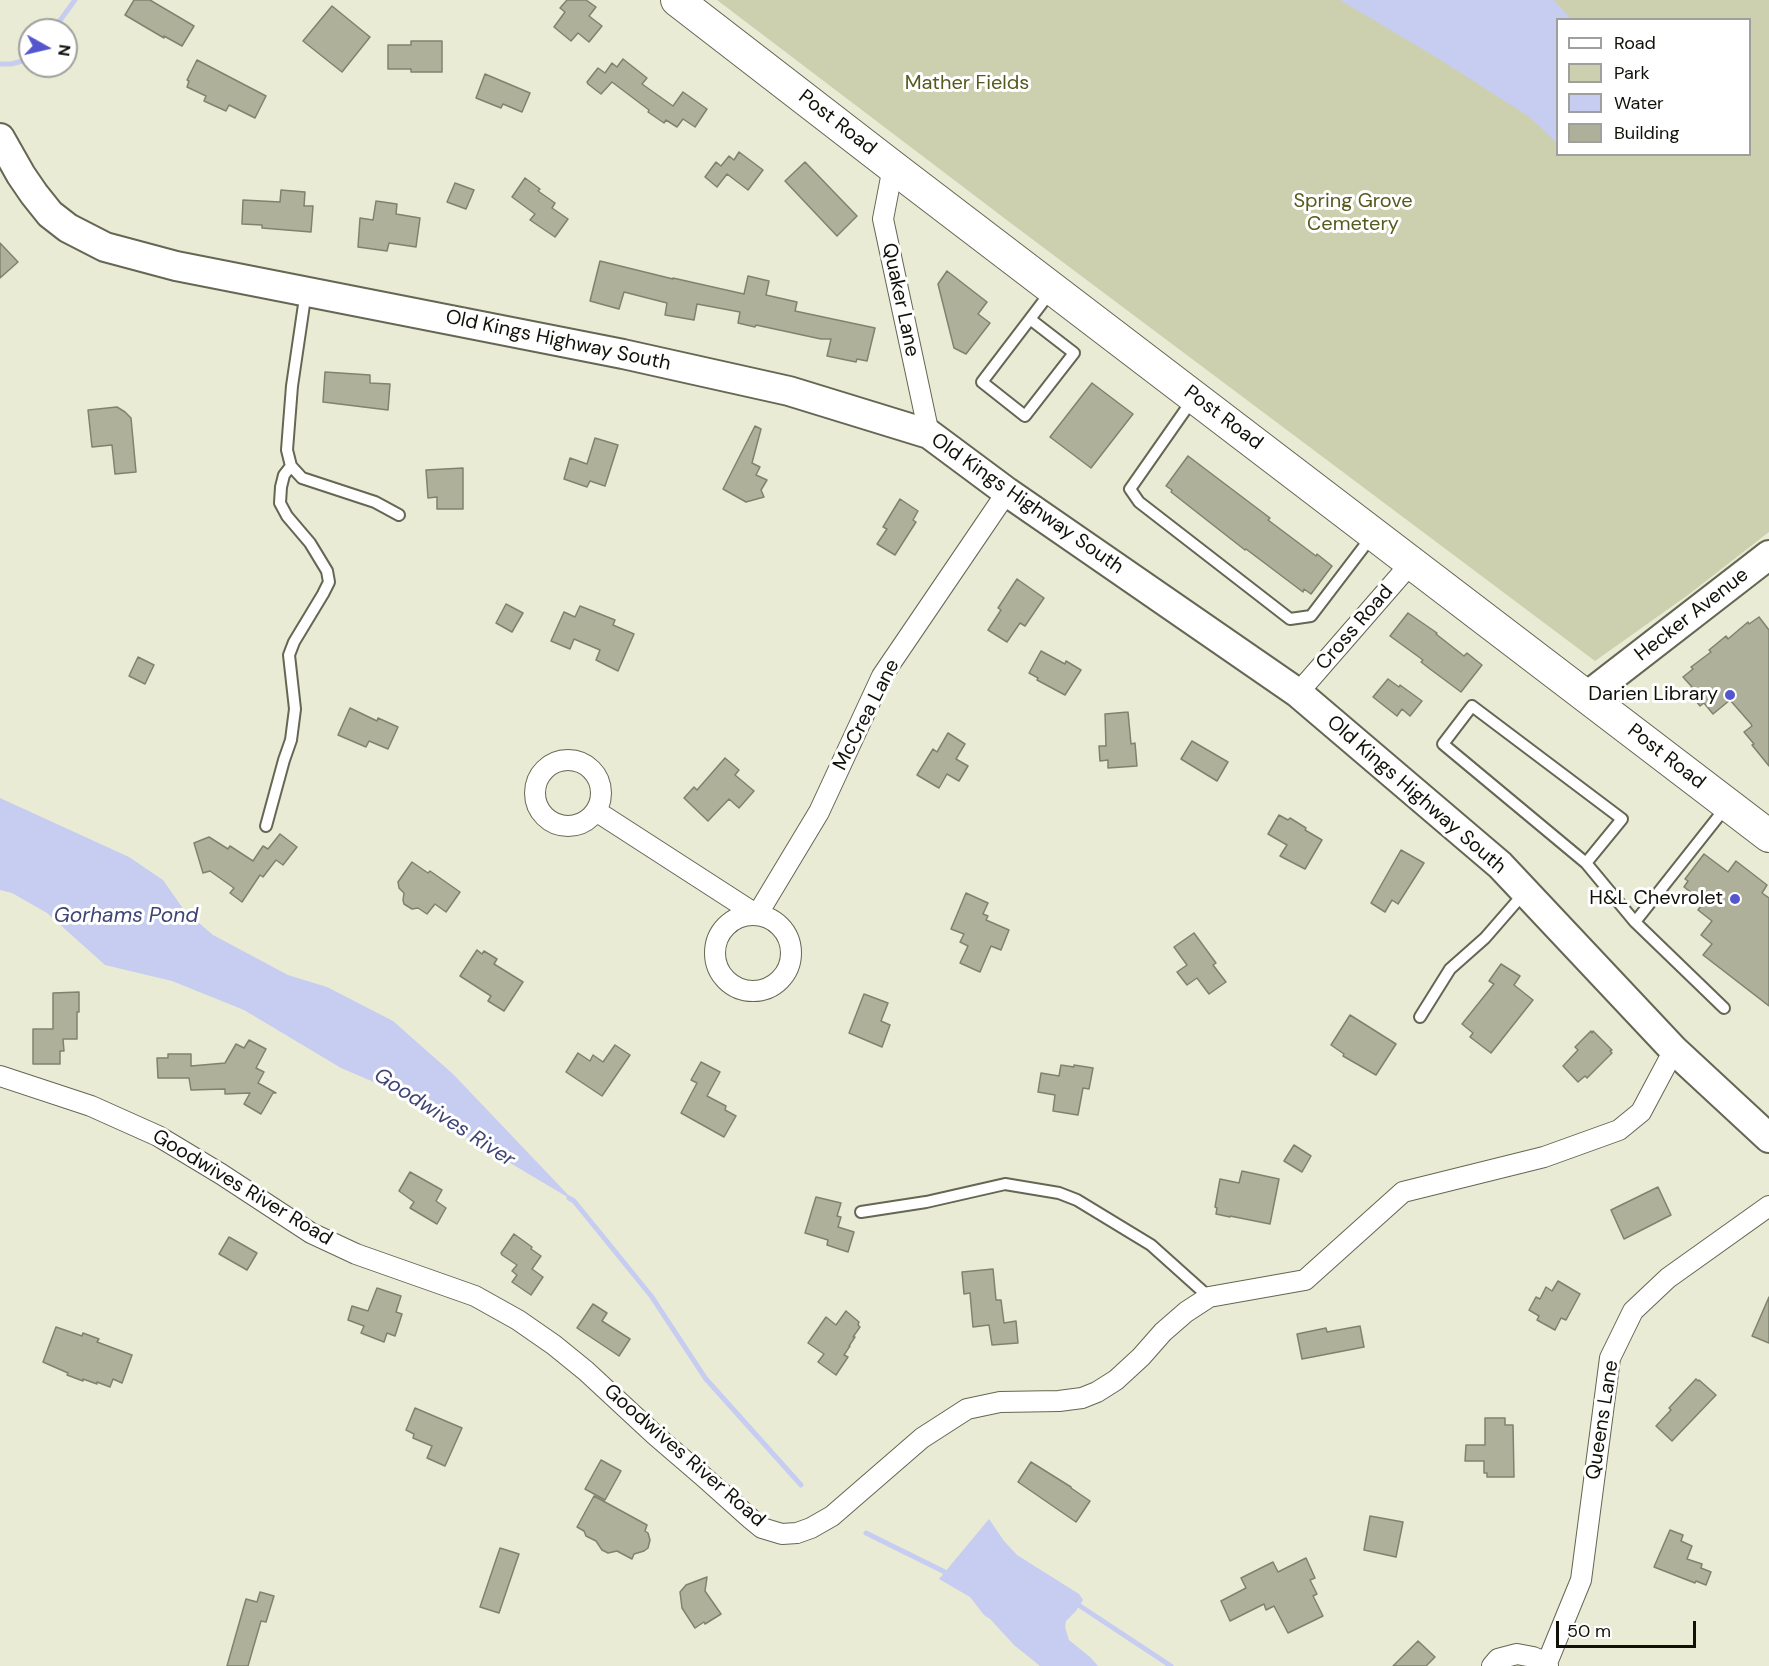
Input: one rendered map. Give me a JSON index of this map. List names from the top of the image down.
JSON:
{
  "streets": {
    "main road": ["Post Road"],
    "street": [
      "Quaker Lane",
      "Old Kings Highway South",
      "Hecker Avenue",
      "Cross Road",
      "McCrea Lane",
      "Goodwives River Road",
      "Queens Lane"
    ]
  },
  "crossings": [
    ["Post Road", "Quaker Lane"],
    ["Post Road", "Hecker Avenue"],
    ["Post Road", "Cross Road"],
    ["Quaker Lane", "Old Kings Highway South"],
    ["Old Kings Highway South", "Cross Road"],
    ["Old Kings Highway South", "McCrea Lane"],
    ["Old Kings Highway South", "Goodwives River Road"]
  ],
  "water": ["Gorhams Pond", "Goodwives River"],
  "parks": ["Mather Fields", "Spring Grove Cemetery"],
  "places": ["Darien Library", "H&L Chevrolet"],
  "legend": [
    "Road",
    "Park",
    "Water",
    "Building"
  ],
  "scale_bar": "50 m",
  "north": "right"
}
